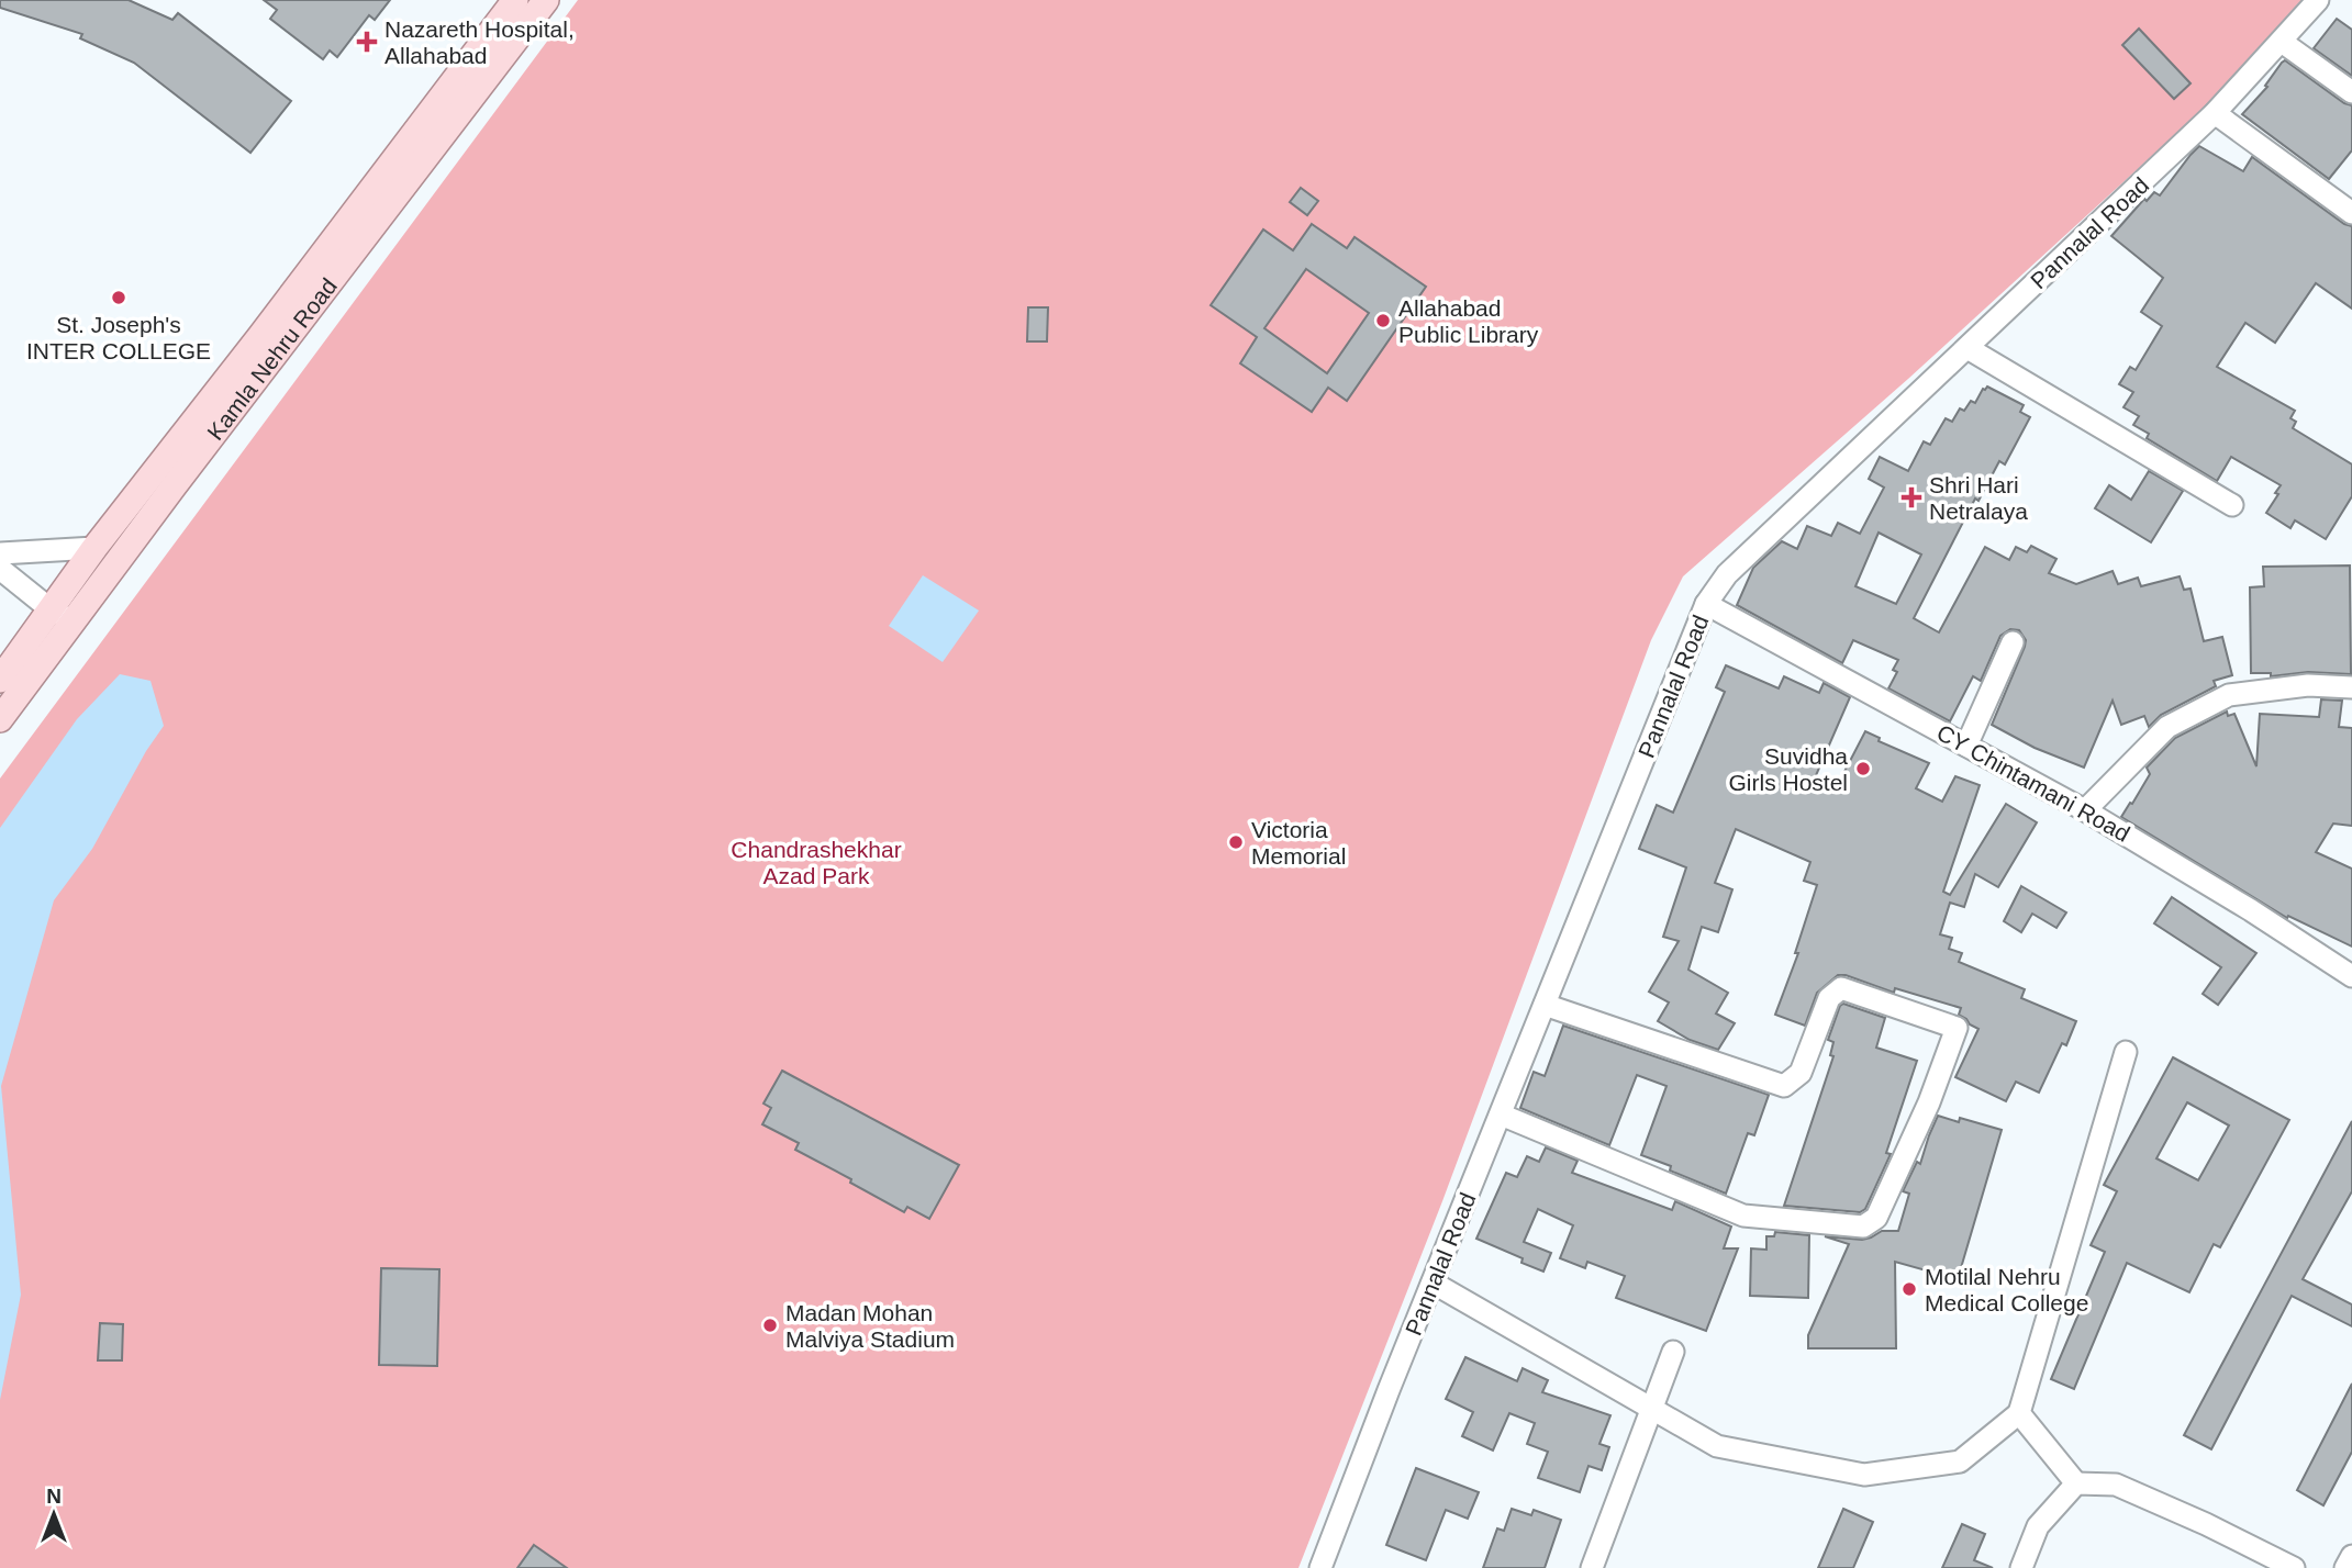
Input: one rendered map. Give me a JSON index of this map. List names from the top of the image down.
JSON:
{
  "streets": {
    "main road": ["Kamla Nehru Road"],
    "street": ["Pannalal Road", "CY Chintamani Road"]
  },
  "crossings": [
    ["Pannalal Road", "CY Chintamani Road"]
  ],
  "parks": ["Chandrashekhar Azad Park"],
  "places": {
    "health": ["Nazareth Hospital, Allahabad", "Shri Hari Netralaya"],
    "other": [
      "St. Joseph's INTER COLLEGE",
      "Allahabad Public Library",
      "Suvidha Girls Hostel",
      "Victoria Memorial",
      "Motilal Nehru Medical College",
      "Madan Mohan Malviya Stadium"
    ]
  },
  "north": "top"
}
